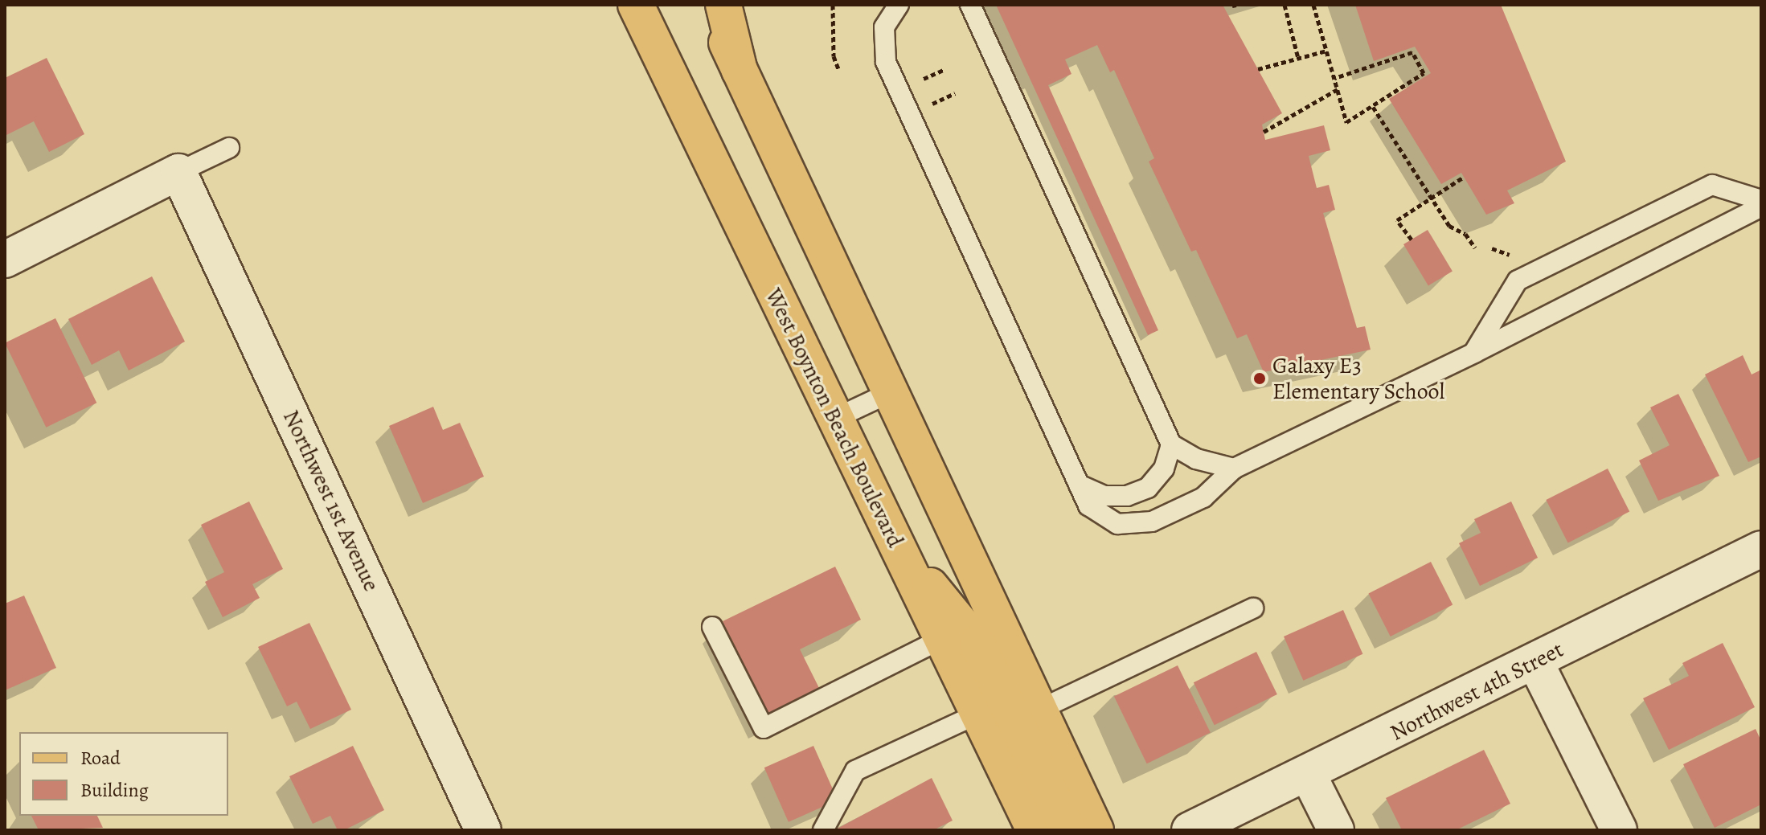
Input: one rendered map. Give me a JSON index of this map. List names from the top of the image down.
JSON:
{
  "streets": {
    "main road": ["West Boynton Beach Boulevard"],
    "street": ["Northwest 1st Avenue", "Northwest 4th Street"]
  },
  "places": ["Galaxy E3 Elementary School"],
  "legend": ["Road", "Building"]
}
